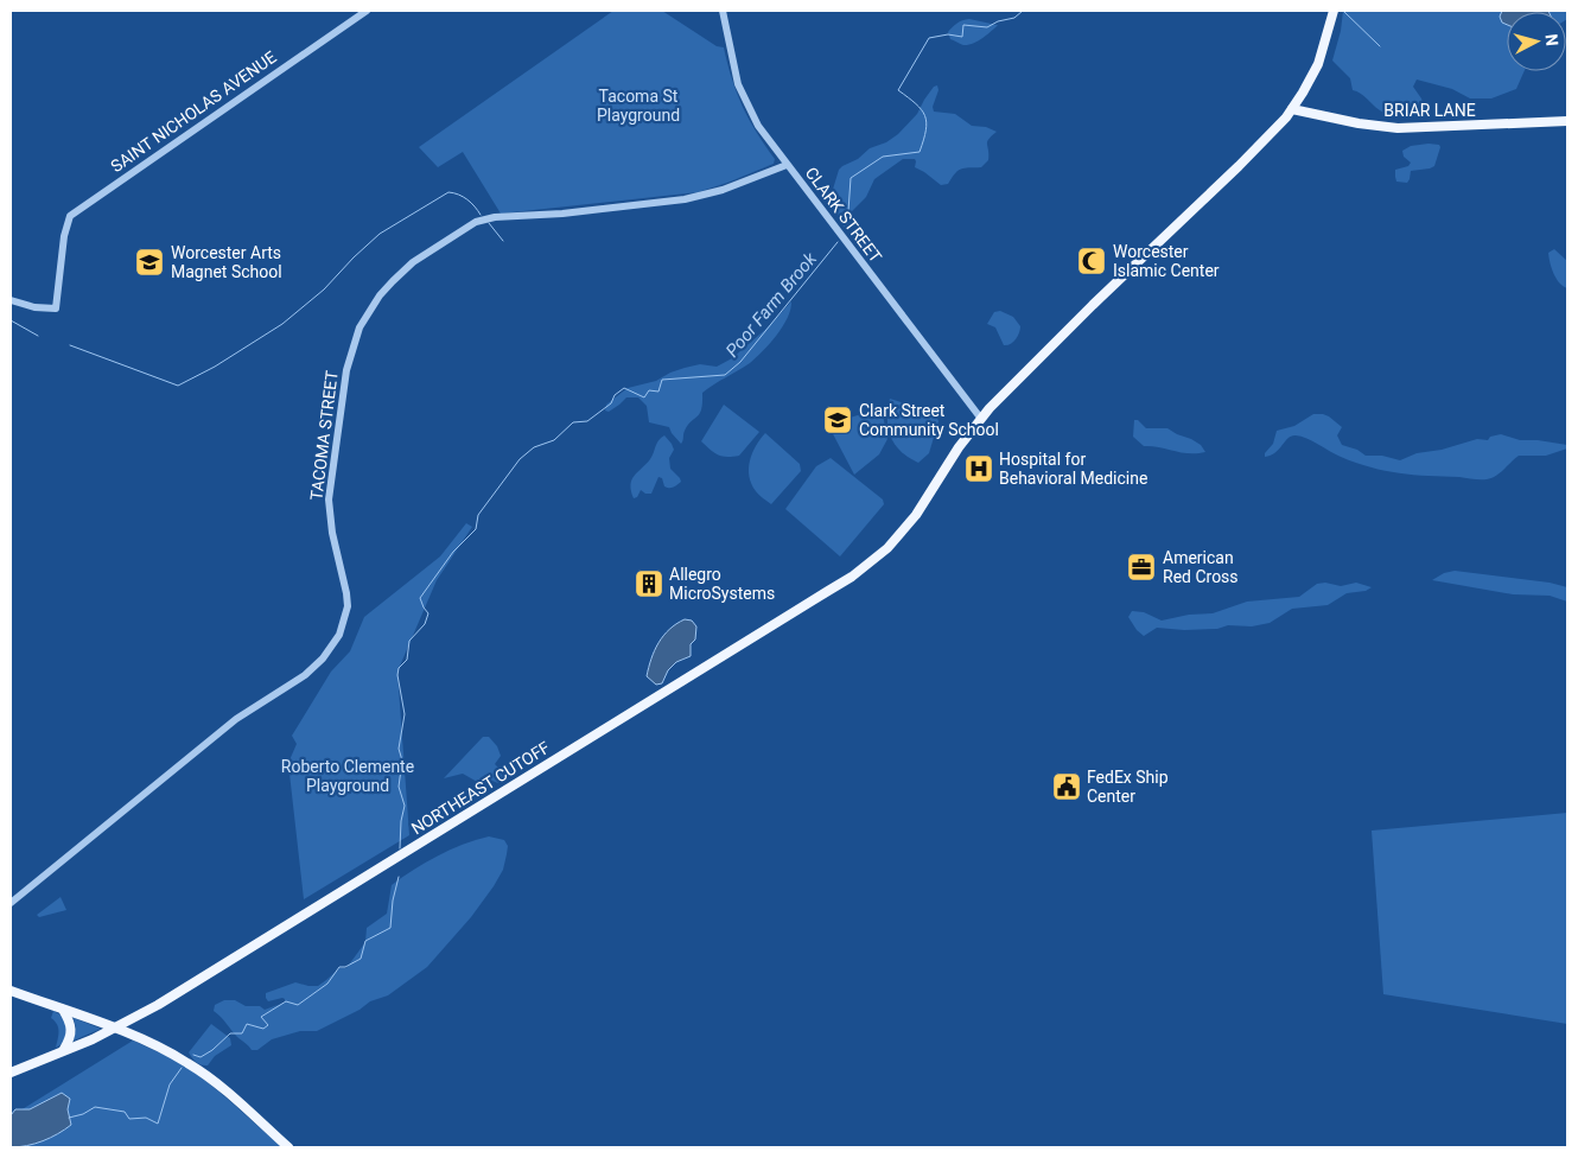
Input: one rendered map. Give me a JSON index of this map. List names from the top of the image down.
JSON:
{
  "streets": {
    "main road": ["BRIAR LANE", "NORTHEAST CUTOFF"],
    "street": ["SAINT NICHOLAS AVENUE", "CLARK STREET", "TACOMA STREET"]
  },
  "crossings": [
    ["BRIAR LANE", "NORTHEAST CUTOFF"],
    ["CLARK STREET", "TACOMA STREET"],
    ["CLARK STREET", "NORTHEAST CUTOFF"]
  ],
  "water": ["Poor Farm Brook"],
  "parks": ["Tacoma St Playground", "Roberto Clemente Playground"],
  "places": {
    "mosque": ["Worcester Islamic Center"],
    "school or university": ["Worcester Arts Magnet School", "Clark Street Community School"],
    "hospital": ["Hospital for Behavioral Medicine"],
    "office": ["American Red Cross"],
    "building": ["Allegro MicroSystems"],
    "public building": ["FedEx Ship Center"]
  },
  "north": "right"
}
